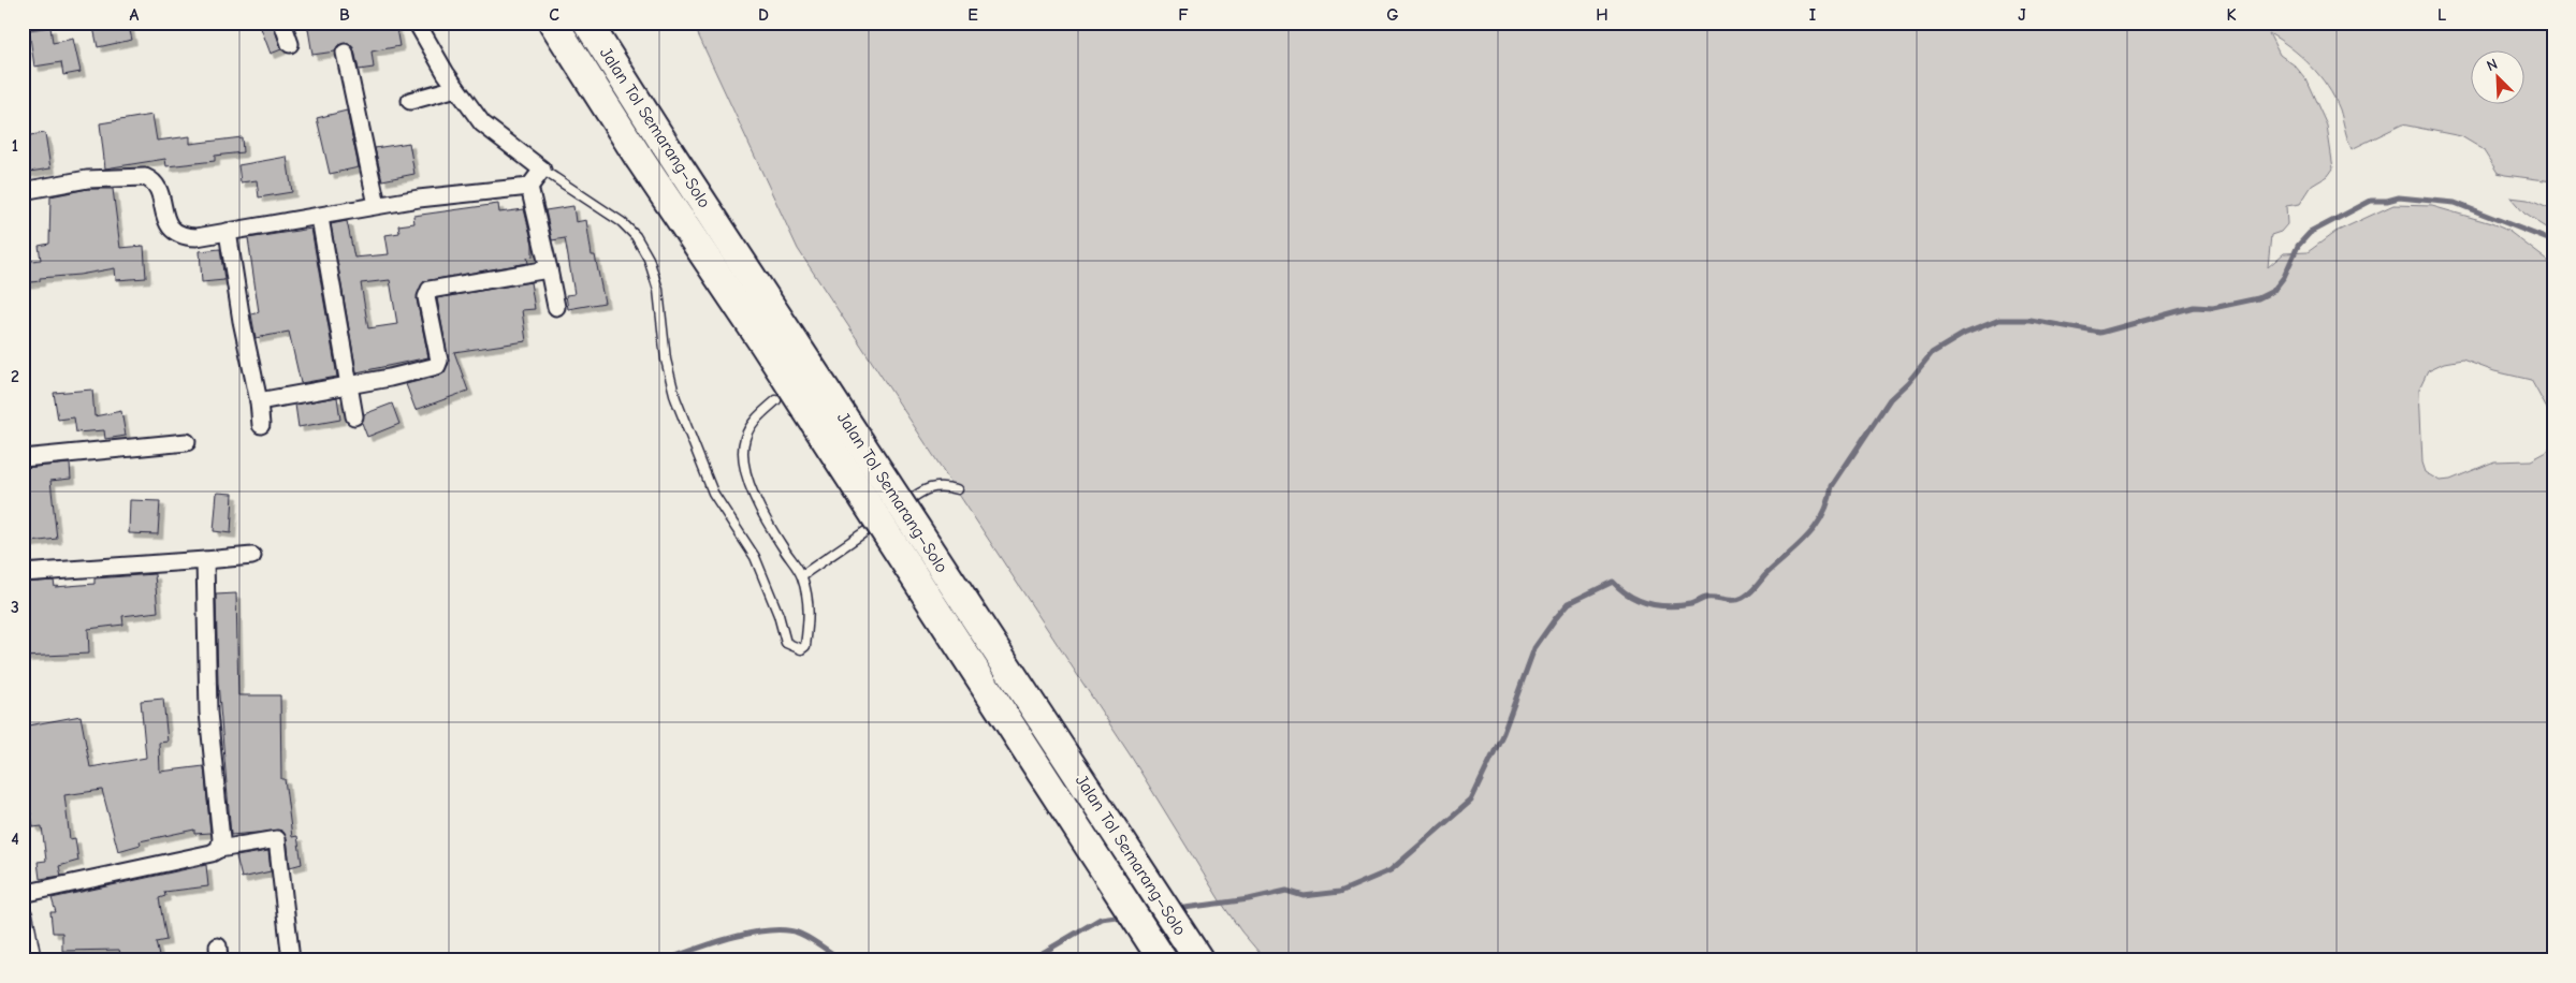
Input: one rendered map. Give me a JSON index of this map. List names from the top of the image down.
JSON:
{
  "streets": {
    "highway": ["Jalan Tol Semarang–Solo"]
  },
  "north": "top left",
  "grid": {
    "columns": [
      "A",
      "B",
      "C",
      "D",
      "E",
      "F",
      "G",
      "H",
      "I",
      "J",
      "K",
      "L"
    ],
    "rows": [
      "1",
      "2",
      "3",
      "4"
    ]
  }
}
